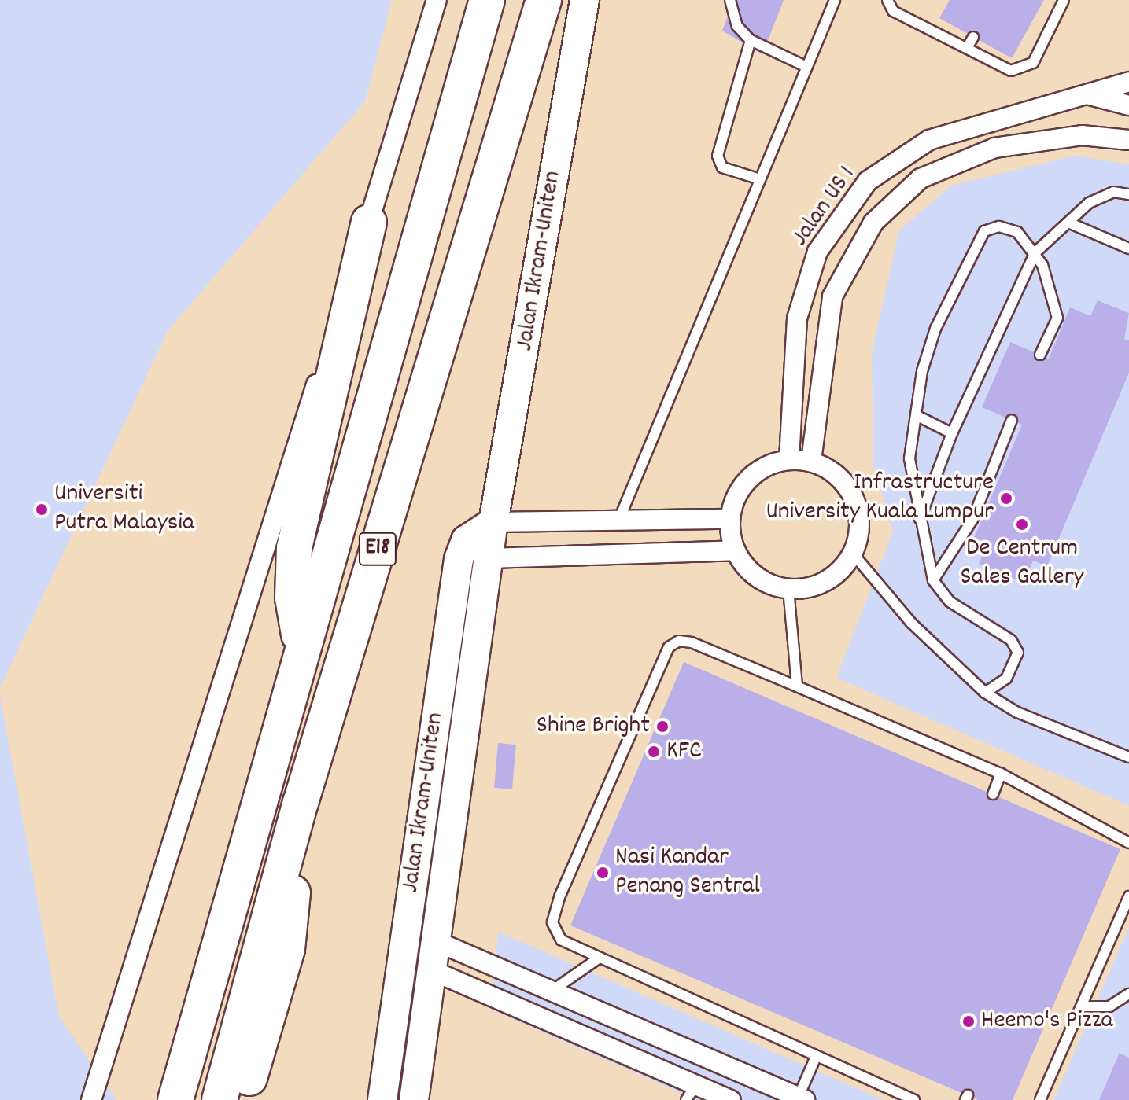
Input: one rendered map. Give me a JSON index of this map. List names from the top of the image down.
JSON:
{
  "streets": {
    "highway": ["E18"],
    "main road": ["Jalan Ikram-Uniten"],
    "street": ["Jalan US 1"]
  },
  "places": [
    "Infrastructure University Kuala Lumpur",
    "Universiti Putra Malaysia",
    "De Centrum Sales Gallery",
    "Shine Bright",
    "KFC",
    "Nasi Kandar Penang Sentral",
    "Heemo's Pizza"
  ]
}
